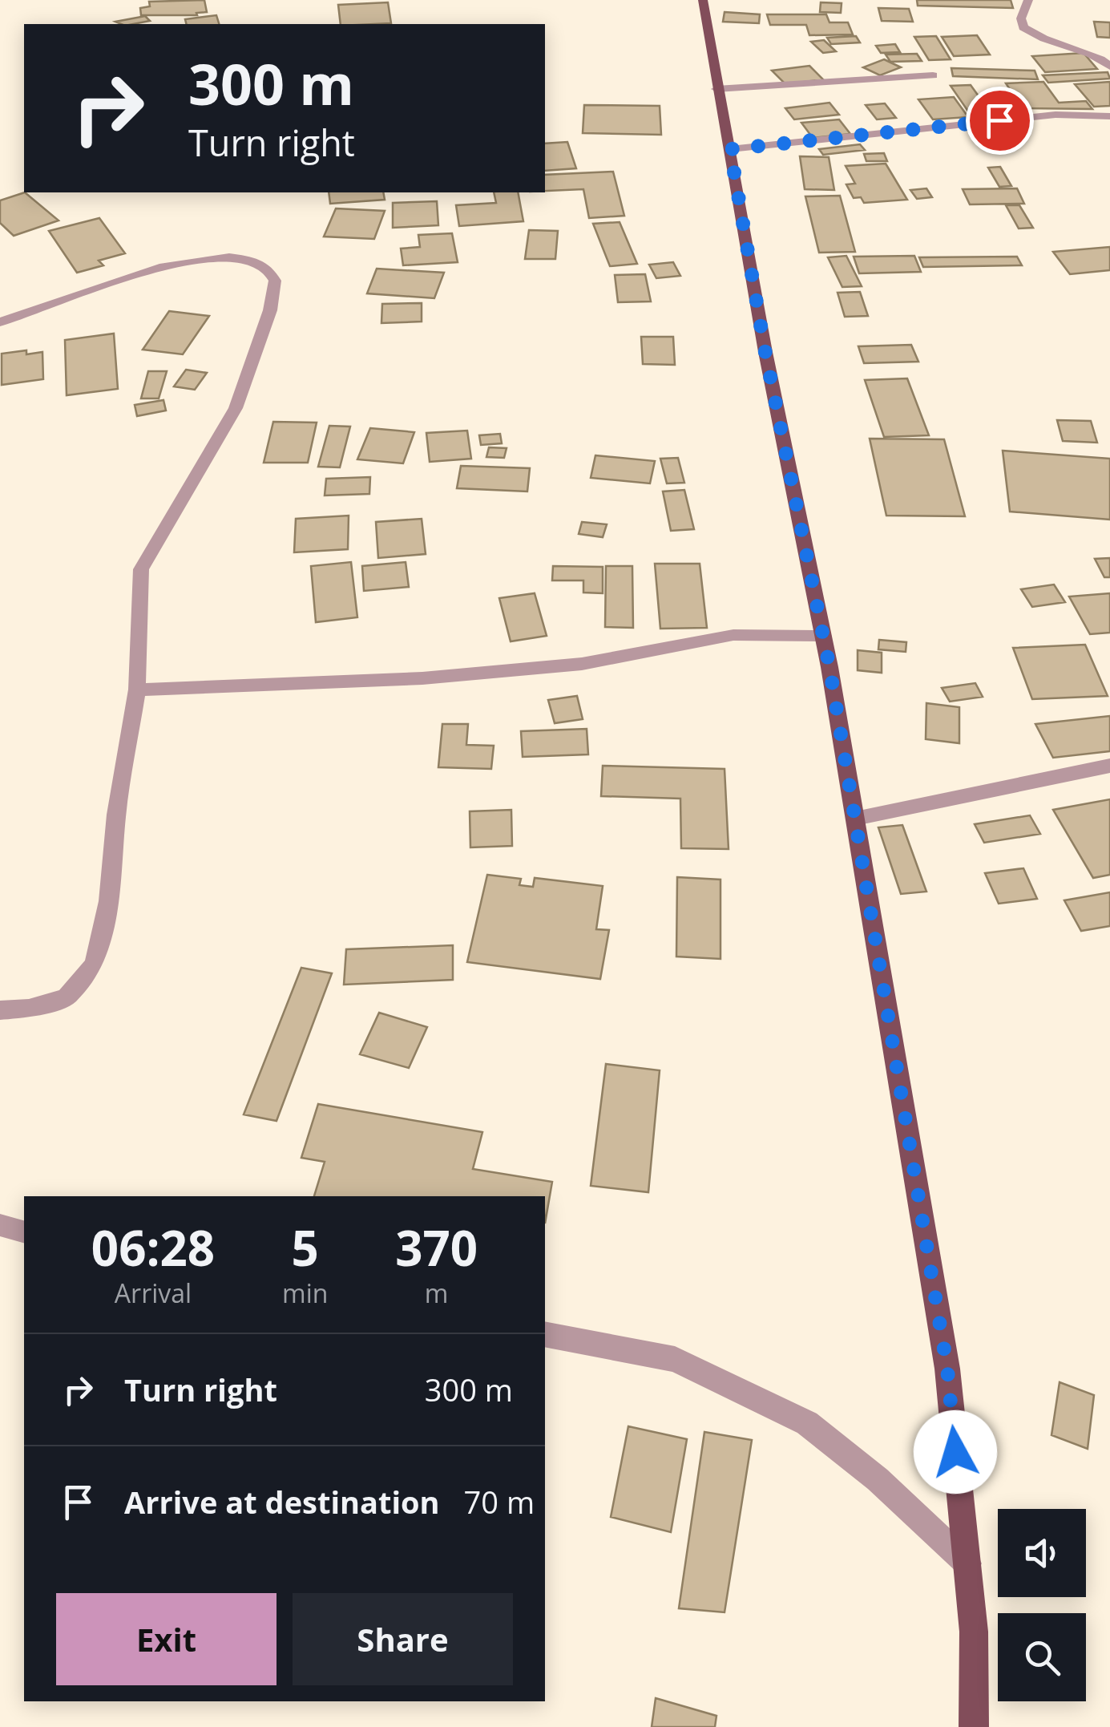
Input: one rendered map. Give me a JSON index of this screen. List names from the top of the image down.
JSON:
{
  "page": {
    "turn": ["300 m", "Turn right"],
    "eta": [
      "06:28",
      "Arrival",
      "5",
      "min",
      "370",
      "m"
    ],
    "list": [
      {
        "name": "Turn right",
        "value": "300 m"
      },
      {
        "name": "Arrive at destination",
        "value": "70 m"
      }
    ],
    "buttons": ["Exit", "Share"]
  }
}
